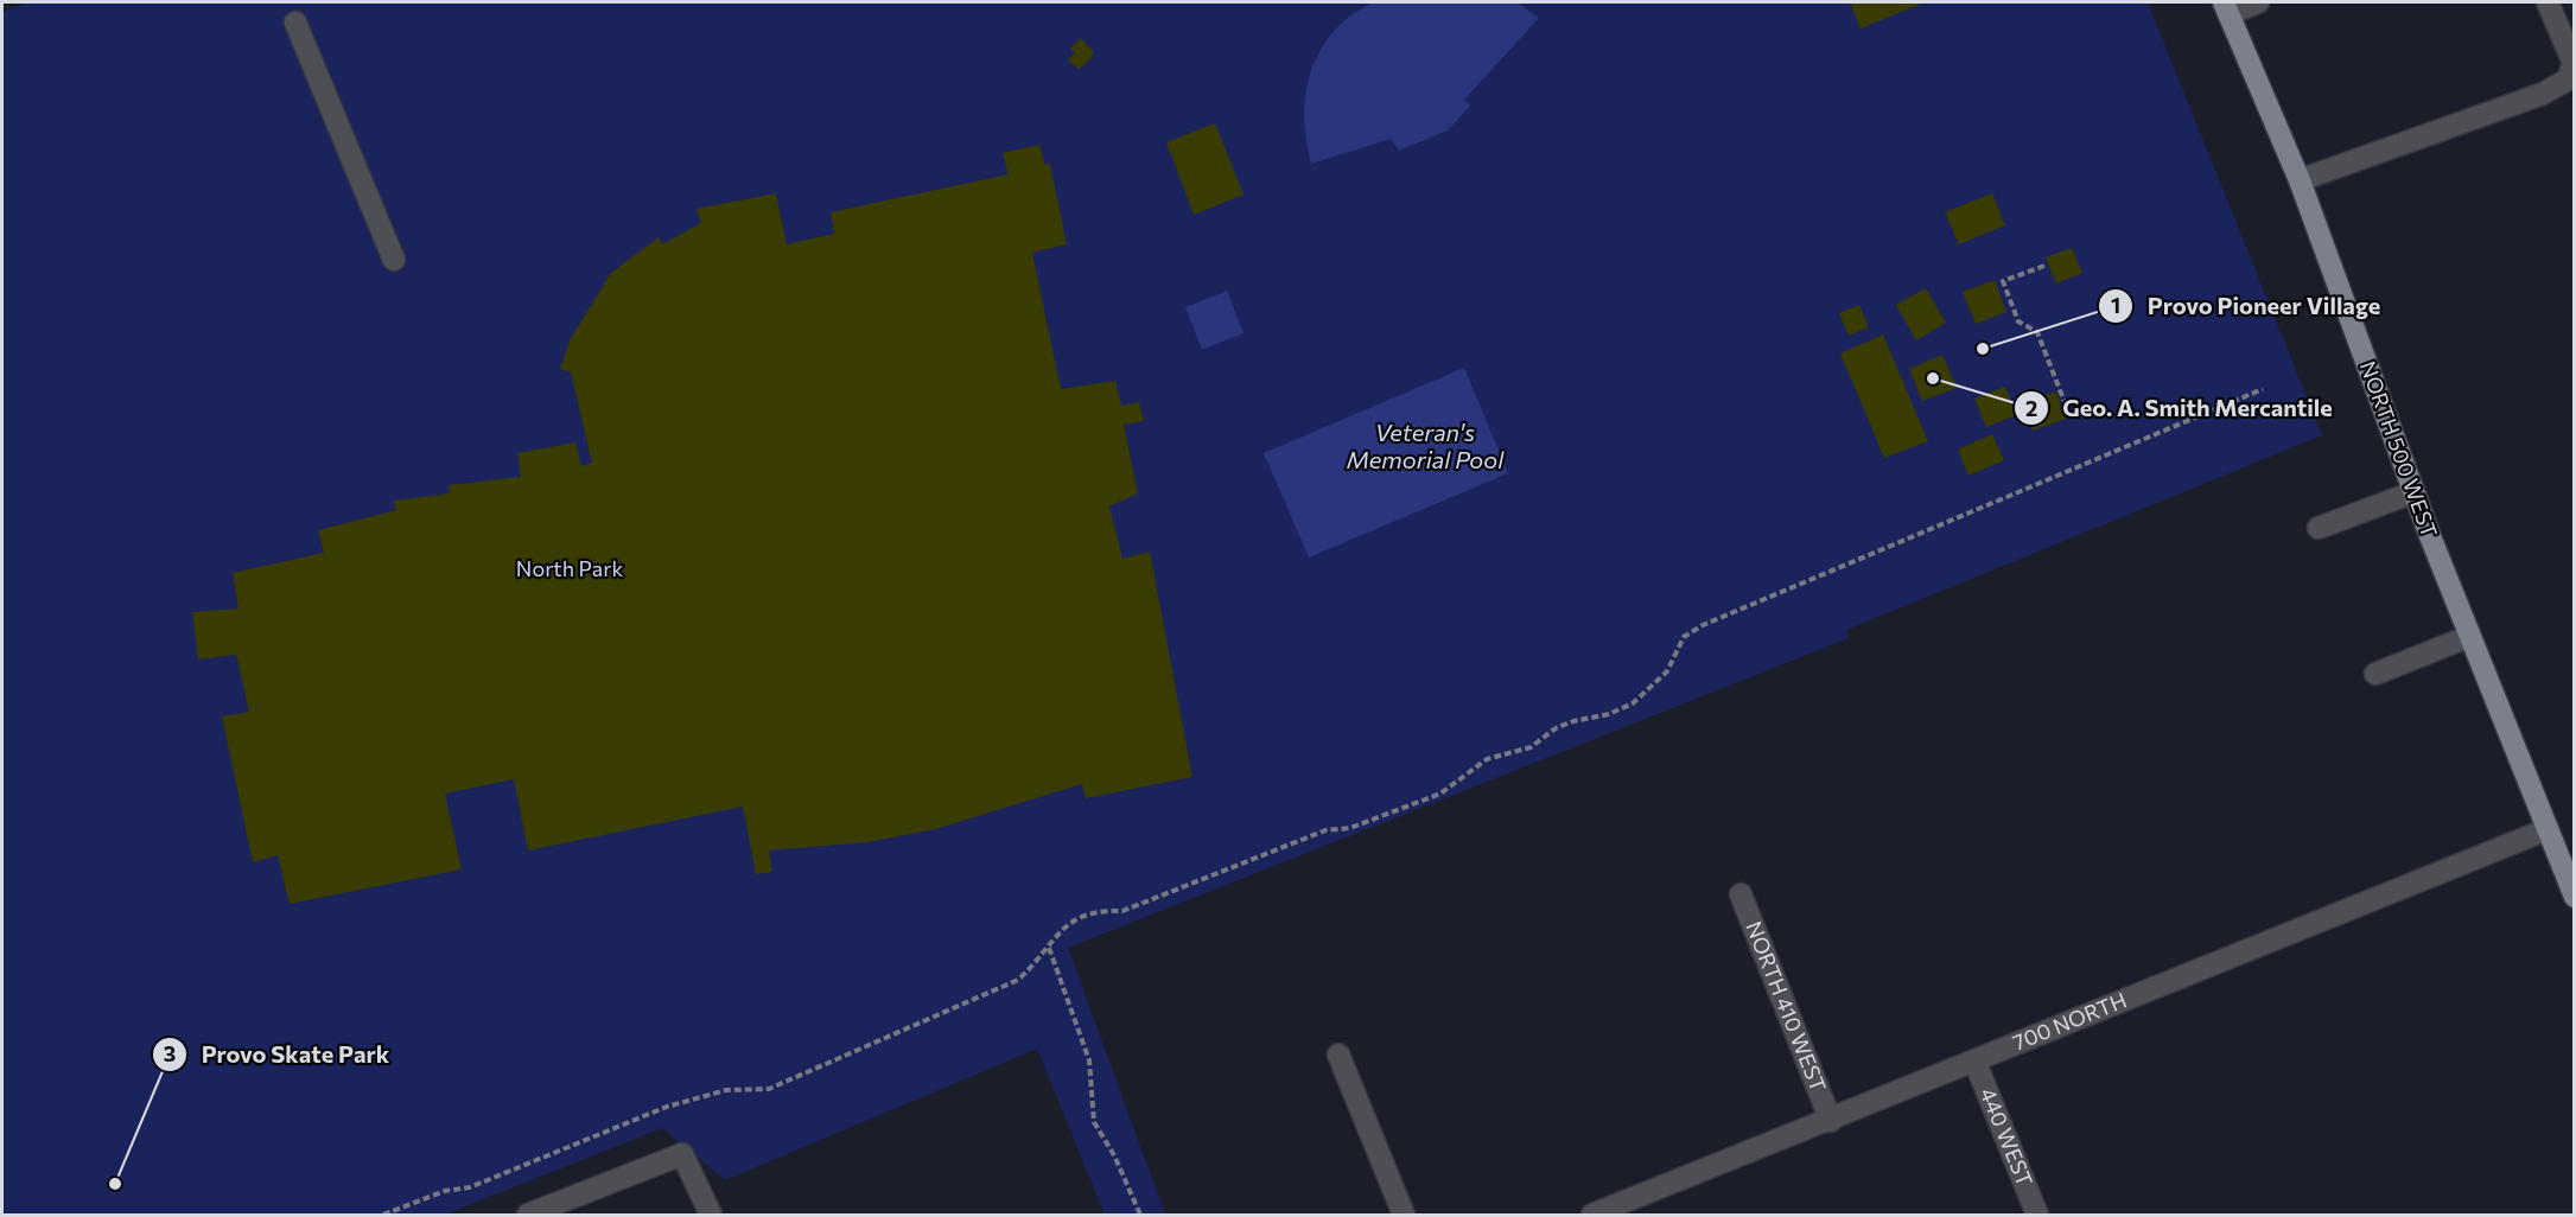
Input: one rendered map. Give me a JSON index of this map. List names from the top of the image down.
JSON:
{
  "streets": {
    "main road": ["NORTH 500 WEST"],
    "street": ["NORTH 410 WEST", "700 NORTH", "440 WEST"]
  },
  "crossings": [
    ["NORTH 500 WEST", "700 NORTH"],
    ["NORTH 410 WEST", "700 NORTH"],
    ["700 NORTH", "440 WEST"]
  ],
  "water": ["Veteran's Memorial Pool"],
  "parks": ["North Park"],
  "places": ["Provo Pioneer Village", "Geo. A. Smith Mercantile", "Provo Skate Park"]
}
